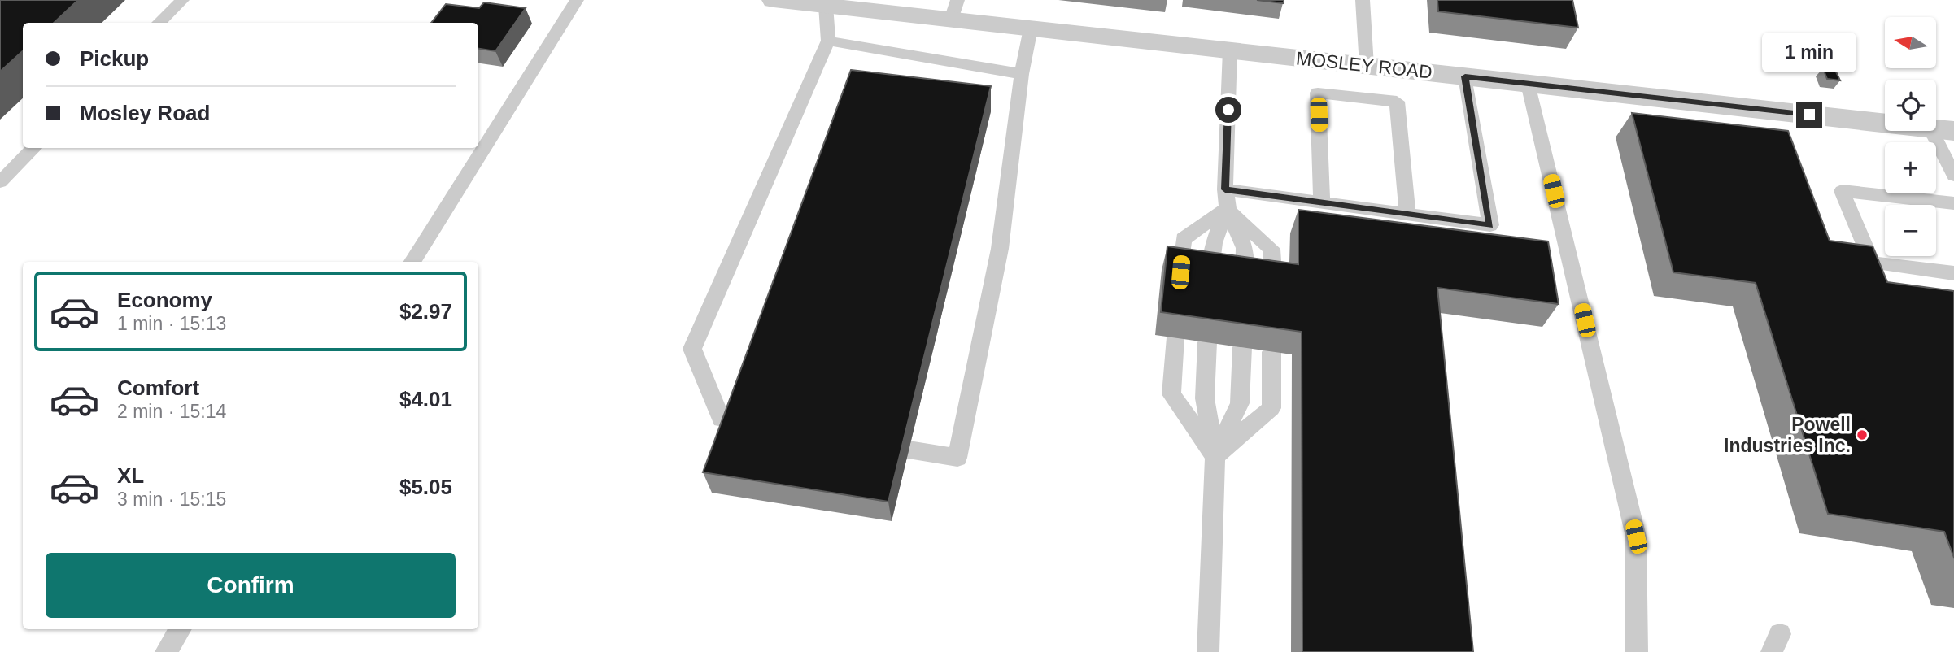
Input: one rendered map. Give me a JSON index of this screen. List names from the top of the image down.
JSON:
{
  "streets": {
    "street": ["MOSLEY ROAD"]
  },
  "places": ["Powell Industries Inc."],
  "north": "left",
  "page": {
    "map_buttons": ["+", "−"],
    "banner": ["Pickup", "Mosley Road"],
    "bubble": "1 min",
    "list": [
      {
        "name": "Economy",
        "note": "1 min · 15:13",
        "value": "$2.97"
      },
      {
        "name": "Comfort",
        "note": "2 min · 15:14",
        "value": "$4.01"
      },
      {
        "name": "XL",
        "note": "3 min · 15:15",
        "value": "$5.05"
      }
    ],
    "buttons": "Confirm"
  }
}
